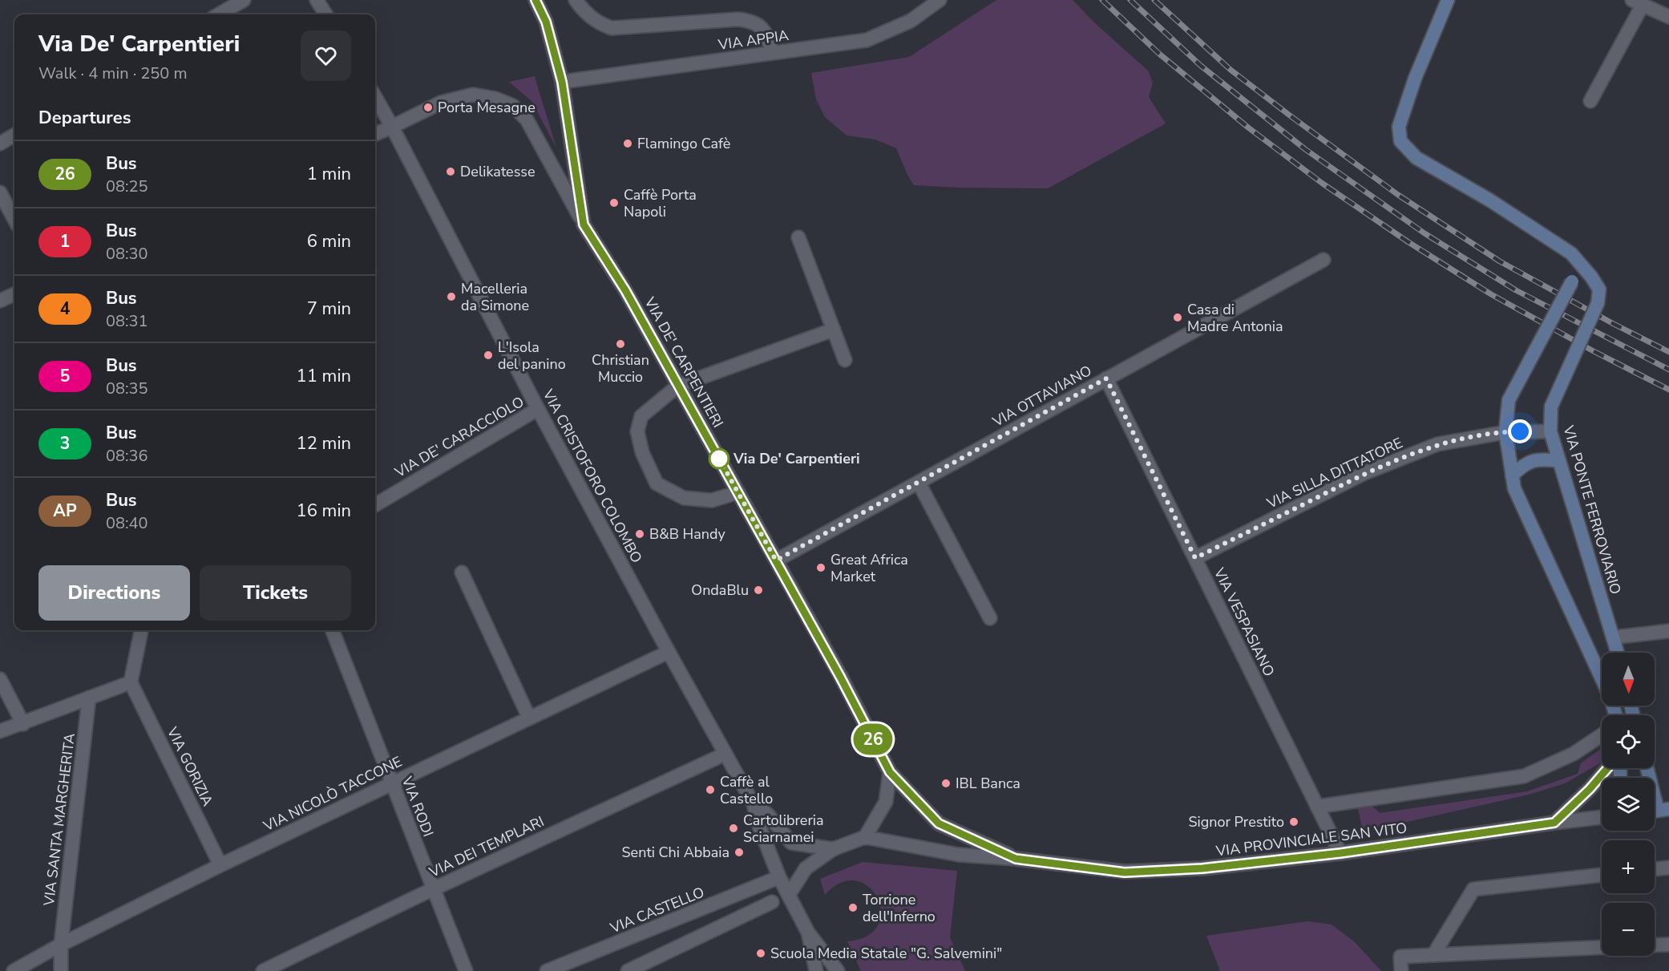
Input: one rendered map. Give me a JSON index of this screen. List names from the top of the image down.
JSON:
{
  "streets": {
    "main road": ["VIA PONTE FERROVIARIO"],
    "street": [
      "VIA APPIA",
      "VIA DE' CARPENTIERI",
      "VIA OTTAVIANO",
      "VIA DE' CARACCIOLO",
      "VIA SILLA DITTATORE",
      "VIA CRISTOFORO COLOMBO",
      "VIA VESPASIANO",
      "VIA GORIZIA",
      "VIA NICOLÒ TACCONE",
      "VIA RODI",
      "VIA SANTA MARGHERITA",
      "VIA PROVINCIALE SAN VITO",
      "VIA DEI TEMPLARI",
      "VIA CASTELLO"
    ]
  },
  "crossings": [
    ["VIA APPIA", "VIA DE' CARPENTIERI"],
    ["VIA DE' CARPENTIERI", "VIA OTTAVIANO"],
    ["VIA DE' CARPENTIERI", "VIA CRISTOFORO COLOMBO"],
    ["VIA DE' CARPENTIERI", "VIA PROVINCIALE SAN VITO"],
    ["VIA OTTAVIANO", "VIA VESPASIANO"],
    ["VIA DE' CARACCIOLO", "VIA CRISTOFORO COLOMBO"],
    ["VIA SILLA DITTATORE", "VIA PONTE FERROVIARIO"],
    ["VIA SILLA DITTATORE", "VIA VESPASIANO"],
    ["VIA CRISTOFORO COLOMBO", "VIA NICOLÒ TACCONE"],
    ["VIA CRISTOFORO COLOMBO", "VIA DEI TEMPLARI"],
    ["VIA CRISTOFORO COLOMBO", "VIA CASTELLO"],
    ["VIA VESPASIANO", "VIA PROVINCIALE SAN VITO"],
    ["VIA GORIZIA", "VIA NICOLÒ TACCONE"],
    ["VIA NICOLÒ TACCONE", "VIA RODI"],
    ["VIA NICOLÒ TACCONE", "VIA SANTA MARGHERITA"],
    ["VIA RODI", "VIA DEI TEMPLARI"]
  ],
  "places": [
    "Porta Mesagne",
    "Flamingo Cafè",
    "Delikatesse",
    "Caffè Porta Napoli",
    "Macelleria da Simone",
    "Casa di Madre Antonia",
    "Christian Muccio",
    "L'Isola del panino",
    "Via De' Carpentieri",
    "B&B Handy",
    "Great Africa Market",
    "OndaBlu",
    "IBL Banca",
    "Caffè al Castello",
    "Signor Prestito",
    "Cartolibreria Sciarnamei",
    "Senti Chi Abbaia",
    "Torrione dell'Inferno",
    "Scuola Media Statale \"G. Salvemini\""
  ],
  "lines": ["bus line 26"],
  "north": "bottom",
  "page": {
    "on_map": "26",
    "heading": [
      ["Via De' Carpentieri", "Walk · 4 min · 250 m"],
      "Departures"
    ],
    "list": [
      {
        "mark": "26",
        "name": "Bus",
        "note": "08:25",
        "value": "1 min"
      },
      {
        "mark": "1",
        "name": "Bus",
        "note": "08:30",
        "value": "6 min"
      },
      {
        "mark": "4",
        "name": "Bus",
        "note": "08:31",
        "value": "7 min"
      },
      {
        "mark": "5",
        "name": "Bus",
        "note": "08:35",
        "value": "11 min"
      },
      {
        "mark": "3",
        "name": "Bus",
        "note": "08:36",
        "value": "12 min"
      },
      {
        "mark": "AP",
        "name": "Bus",
        "note": "08:40",
        "value": "16 min"
      }
    ],
    "buttons": ["Directions", "Tickets"],
    "map_buttons": ["+", "−"]
  }
}
